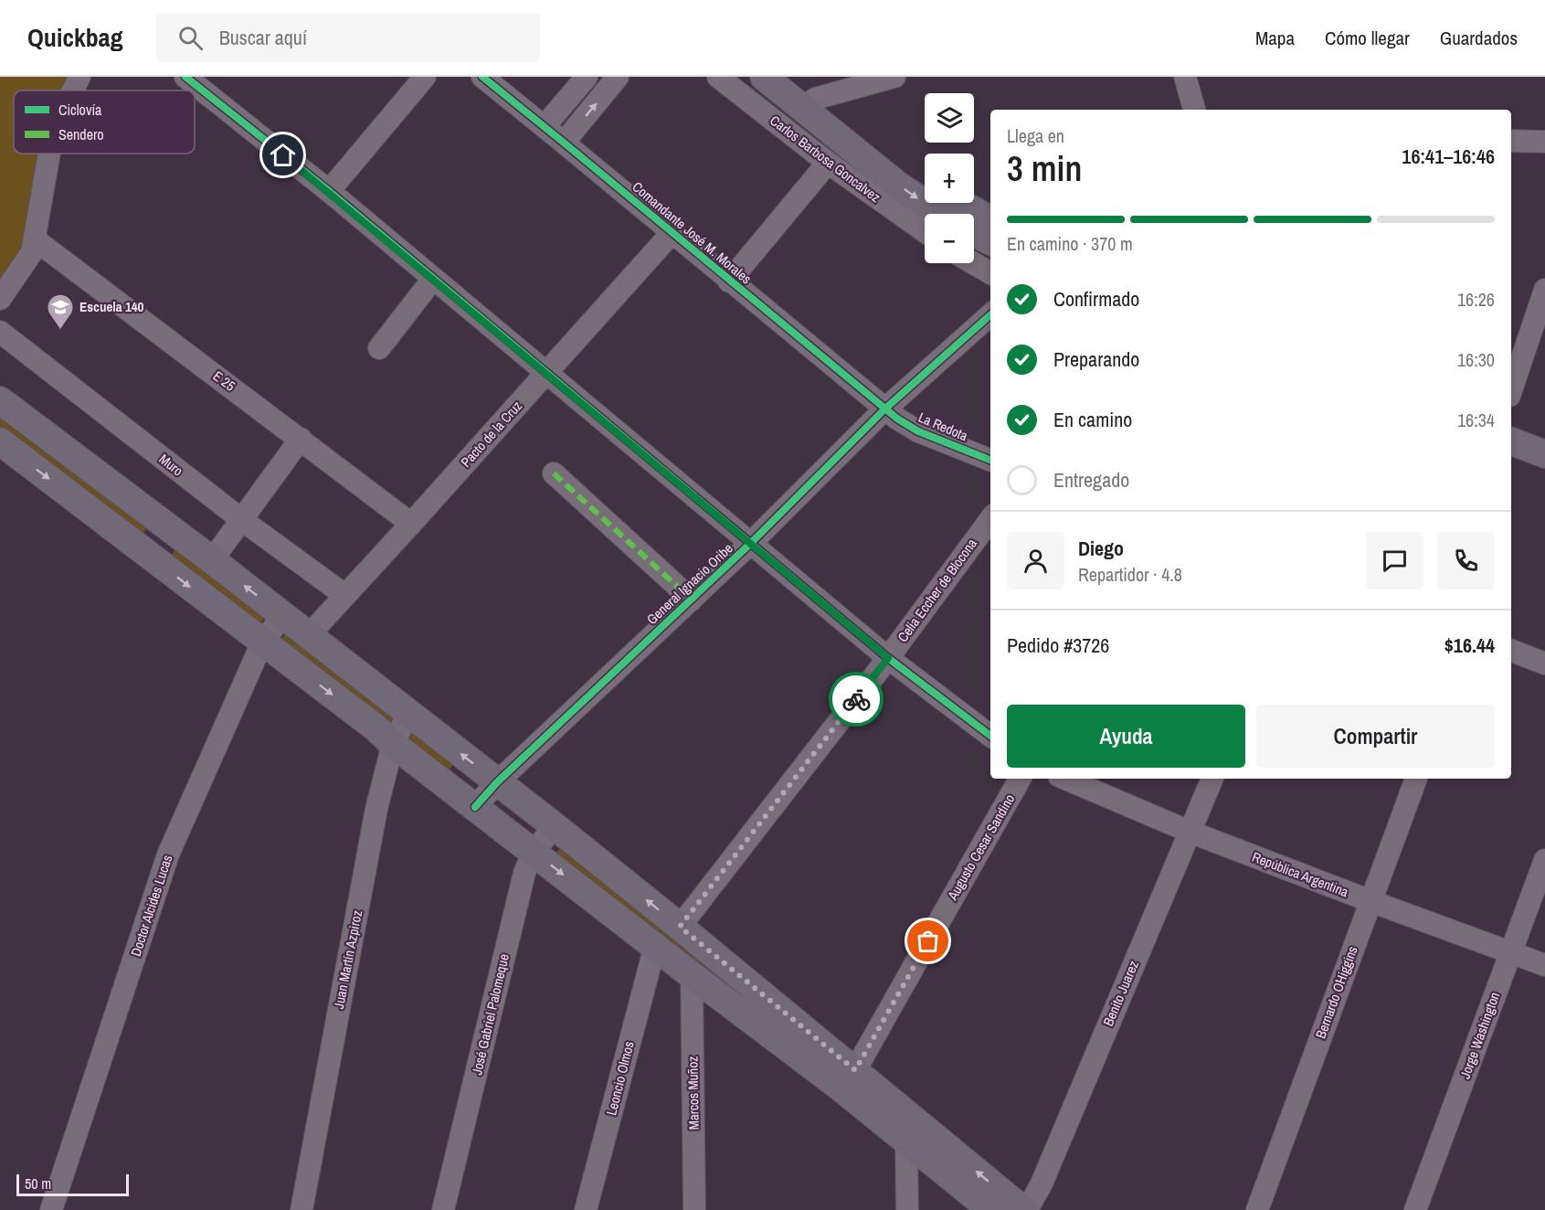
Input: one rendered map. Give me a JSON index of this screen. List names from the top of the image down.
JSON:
{
  "streets": {
    "street": [
      "Carlos Barbosa Goncalvez",
      "Comandante José M. Morales",
      "E 25",
      "La Redota",
      "Pacto de la Cruz",
      "Muro",
      "General Ignacio Oribe",
      "Celia Eccher de Blocona",
      "Augusto Cesar Sandino",
      "República Argentina",
      "Doctor Alcides Lucas",
      "Juan Martín Azpiroz",
      "Bernardo O´Higgins",
      "Benito Juarez",
      "José Gabriel Palomeque",
      "Jorge Washington",
      "Leoncio Olmos",
      "Marcos Muñoz"
    ]
  },
  "crossings": [
    ["Comandante José M. Morales", "La Redota"],
    ["Comandante José M. Morales", "Pacto de la Cruz"],
    ["Comandante José M. Morales", "General Ignacio Oribe"],
    ["E 25", "Pacto de la Cruz"],
    ["La Redota", "General Ignacio Oribe"],
    ["Pacto de la Cruz", "Muro"],
    ["República Argentina", "Bernardo O´Higgins"],
    ["República Argentina", "Benito Juarez"],
    ["República Argentina", "Jorge Washington"]
  ],
  "places": {
    "school or university": ["Escuela 140"]
  },
  "legend": ["Ciclovía", "Sendero"],
  "scale_bar": "50 m",
  "page": {
    "header": "Quickbag",
    "search": "Buscar aquí",
    "nav": ["Mapa", "Cómo llegar", "Guardados"],
    "map_buttons": ["+", "−"],
    "heading": ["3 min", "Llega en", "16:41–16:46"],
    "panel": [
      "Diego",
      "Repartidor · 4.8",
      "Pedido #3726",
      "$16.44"
    ],
    "bar": "En camino · 370 m",
    "list": [
      ["Confirmado", "16:26"],
      ["Preparando", "16:30"],
      ["En camino", "16:34"],
      "Entregado"
    ],
    "buttons": ["Ayuda", "Compartir"],
    "scale": "50 m"
  }
}
